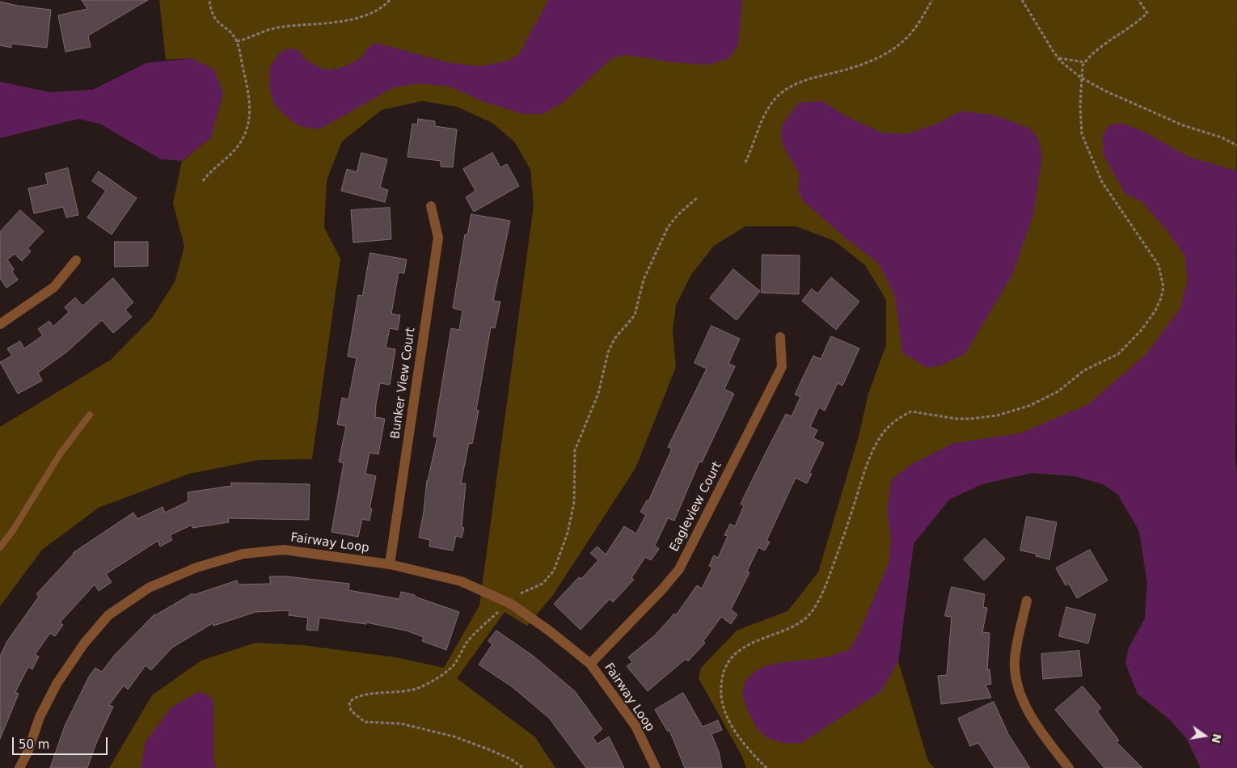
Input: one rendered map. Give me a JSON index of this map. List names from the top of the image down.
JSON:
{
  "streets": {
    "street": ["Bunker View Court", "Eagleview Court", "Fairway Loop"]
  },
  "crossings": [
    ["Bunker View Court", "Fairway Loop"],
    ["Eagleview Court", "Fairway Loop"]
  ],
  "scale_bar": "50 m",
  "north": "right"
}
